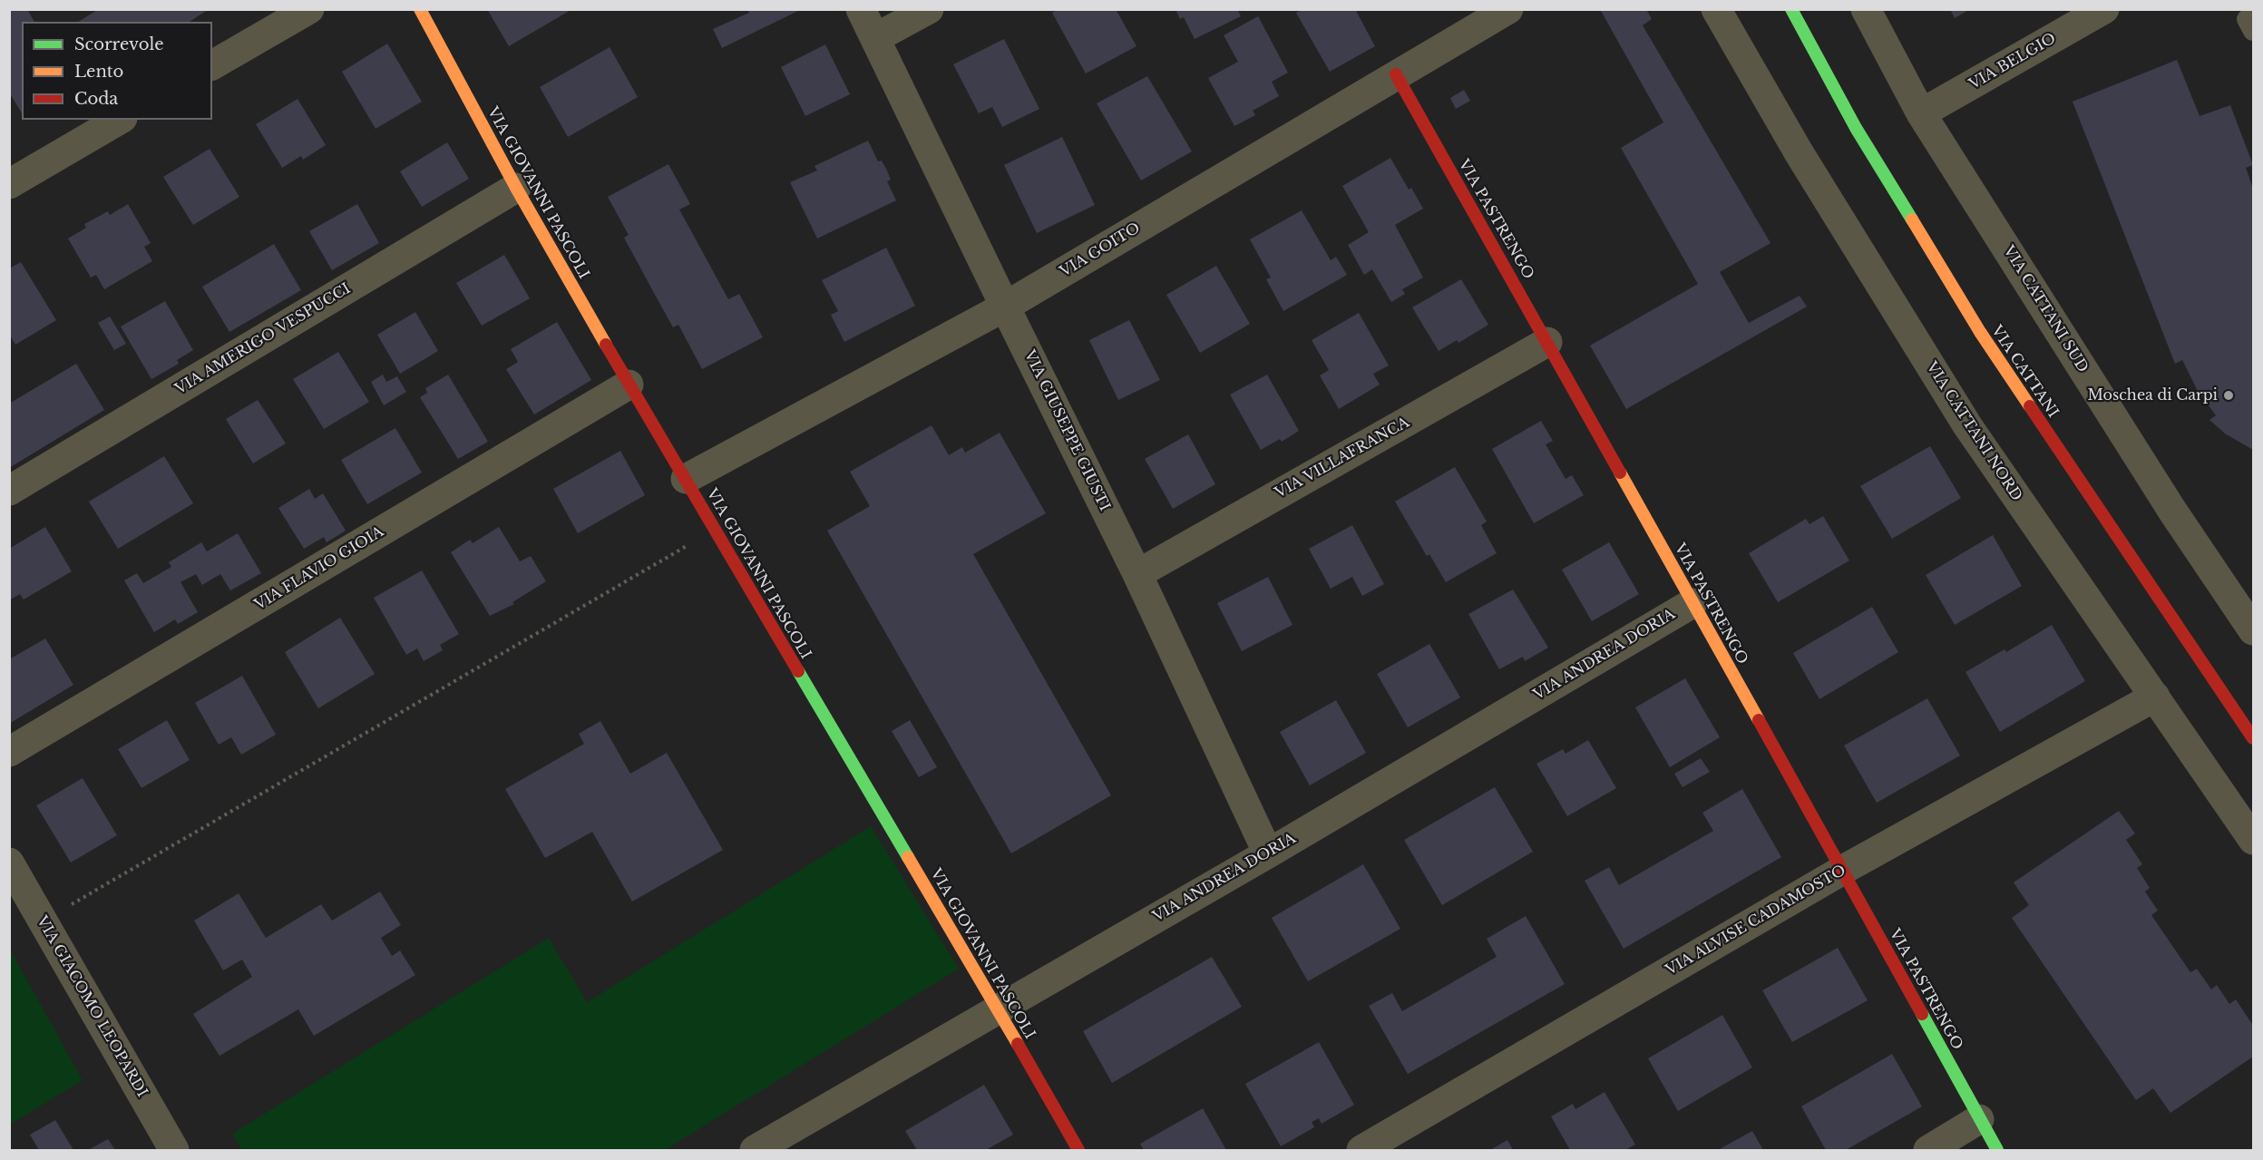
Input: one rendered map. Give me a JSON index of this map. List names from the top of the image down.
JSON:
{
  "streets": {
    "street": [
      "VIA BELGIO",
      "VIA GIOVANNI PASCOLI",
      "VIA PASTRENGO",
      "VIA GOITO",
      "VIA CATTANI SUD",
      "VIA AMERIGO VESPUCCI",
      "VIA CATTANI",
      "VIA GIUSEPPE GIUSTI",
      "VIA CATTANI NORD",
      "VIA VILLAFRANCA",
      "VIA FLAVIO GIOIA",
      "VIA ANDREA DORIA",
      "VIA ALVISE CADAMOSTO",
      "VIA GIACOMO LEOPARDI"
    ]
  },
  "crossings": [
    ["VIA BELGIO", "VIA CATTANI SUD"],
    ["VIA GIOVANNI PASCOLI", "VIA GOITO"],
    ["VIA GIOVANNI PASCOLI", "VIA AMERIGO VESPUCCI"],
    ["VIA GIOVANNI PASCOLI", "VIA FLAVIO GIOIA"],
    ["VIA GIOVANNI PASCOLI", "VIA ANDREA DORIA"],
    ["VIA PASTRENGO", "VIA GOITO"],
    ["VIA PASTRENGO", "VIA VILLAFRANCA"],
    ["VIA PASTRENGO", "VIA ANDREA DORIA"],
    ["VIA PASTRENGO", "VIA ALVISE CADAMOSTO"],
    ["VIA GOITO", "VIA GIUSEPPE GIUSTI"],
    ["VIA GIUSEPPE GIUSTI", "VIA VILLAFRANCA"],
    ["VIA GIUSEPPE GIUSTI", "VIA ANDREA DORIA"],
    ["VIA CATTANI NORD", "VIA ALVISE CADAMOSTO"]
  ],
  "places": ["Moschea di Carpi"],
  "legend": ["Scorrevole", "Lento", "Coda"]
}
